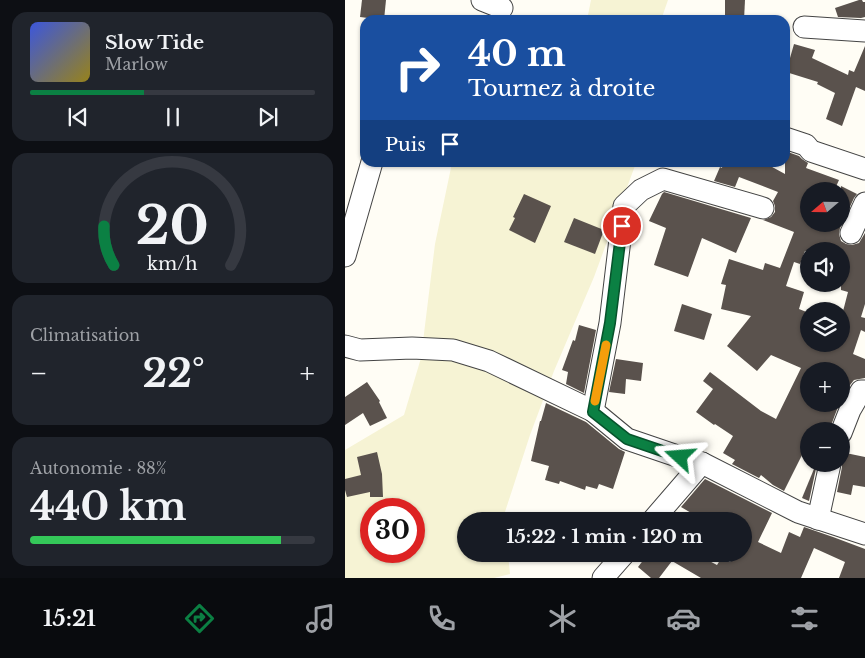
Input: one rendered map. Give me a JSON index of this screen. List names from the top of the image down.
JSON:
{
  "north": "left",
  "page": {
    "turn": ["40 m", "Tournez à droite"],
    "song": ["Slow Tide", "Marlow"],
    "then": "Puis",
    "map_buttons": ["+", "−"],
    "tile": [
      "Climatisation",
      ["Autonomie · 88%", "440 km"]
    ],
    "heat": ["−", "22°", "+"],
    "limit": "30",
    "trip": "15:22 · 1 min · 120 m",
    "tabs": "15:21",
    "gauge": ["20", "km/h"]
  }
}
